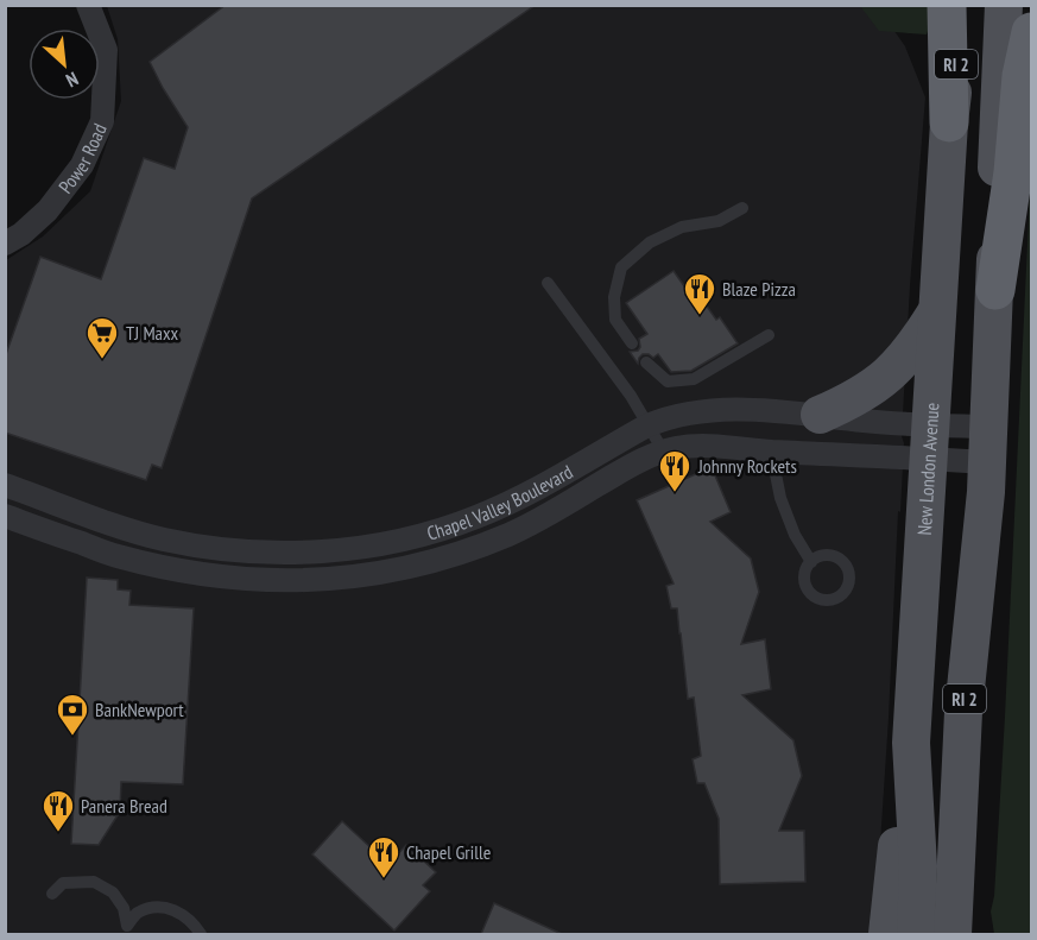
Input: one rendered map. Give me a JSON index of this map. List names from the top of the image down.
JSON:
{
  "streets": {
    "main road": ["RI 2", "New London Avenue"],
    "street": ["Power Road", "Chapel Valley Boulevard"]
  },
  "crossings": [
    ["RI 2", "Chapel Valley Boulevard"],
    ["New London Avenue", "Chapel Valley Boulevard"]
  ],
  "places": {
    "restaurant": [
      "Blaze Pizza",
      "Johnny Rockets",
      "Panera Bread",
      "Chapel Grille"
    ],
    "supermarket": ["TJ Maxx"],
    "bank": ["BankNewport"]
  },
  "north": "bottom right"
}
